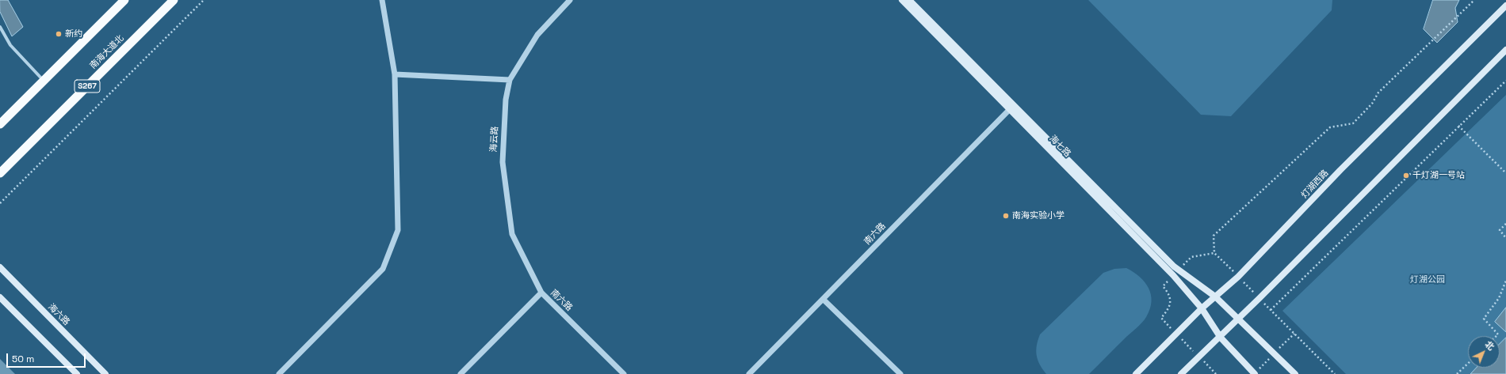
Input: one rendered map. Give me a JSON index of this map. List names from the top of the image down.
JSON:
{
  "streets": {
    "highway": ["南海大道北", "S267"],
    "main road": ["海七路", "灯湖西路", "海六路"],
    "street": ["海云路", "南六路"]
  },
  "crossings": [
    ["海云路", "南六路"],
    ["海七路", "灯湖西路"],
    ["海七路", "南六路"]
  ],
  "parks": ["灯湖公园"],
  "places": ["新约", "千灯湖一号站", "南海实验小学"],
  "scale_bar": "50 m",
  "north": "top right"
}
